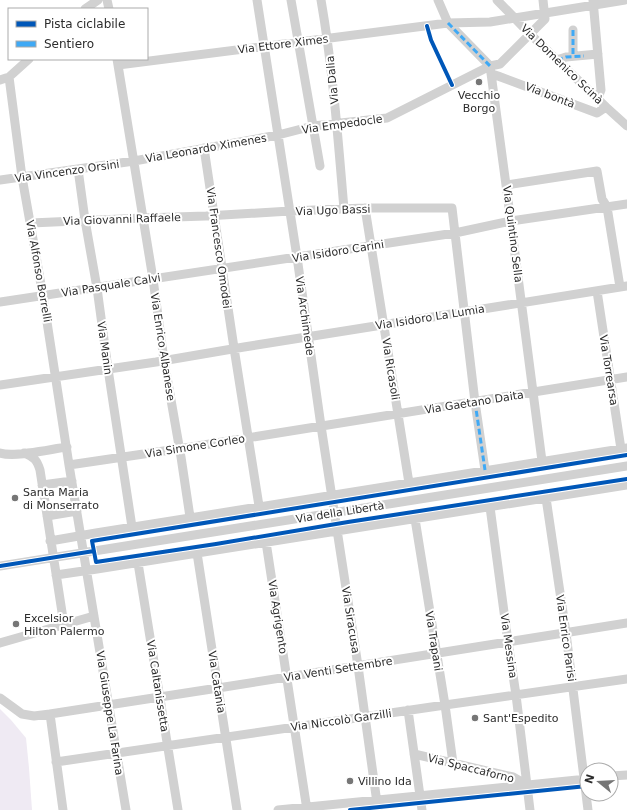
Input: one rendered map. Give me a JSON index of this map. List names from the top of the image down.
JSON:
{
  "streets": {
    "street": [
      "Via Ettore Ximes",
      "Via Domenico Scinà",
      "Via Dalia",
      "Via bontà",
      "Via Empedocle",
      "Via Leonardo Ximenes",
      "Via Vincenzo Orsini",
      "Via Ugo Bassi",
      "Via Giovanni Raffaele",
      "Via Quintino Sella",
      "Via Francesco Omodei",
      "Via Isidoro Carini",
      "Via Alfonso Borrelli",
      "Via Pasquale Calvi",
      "Via Archimede",
      "Via Isidoro La Lumia",
      "Via Enrico Albanese",
      "Via Manin",
      "Via Ricasoli",
      "Via Torrearsa",
      "Via Gaetano Daita",
      "Via Simone Corleo",
      "Via della Libertà",
      "Via Agrigento",
      "Via Siracusa",
      "Via Enrico Parisi",
      "Via Trapani",
      "Via Messina",
      "Via Venti Settembre",
      "Via Catania",
      "Via Caltanissetta",
      "Via Giuseppe La Farina",
      "Via Niccolò Garzilli",
      "Via Spaccaforno"
    ]
  },
  "crossings": [
    ["Via Ettore Ximes", "Via Domenico Scinà"],
    ["Via Ettore Ximes", "Via Dalia"],
    ["Via Ettore Ximes", "Via Empedocle"],
    ["Via Ettore Ximes", "Via Archimede"],
    ["Via Ettore Ximes", "Via Enrico Albanese"],
    ["Via Domenico Scinà", "Via bontà"],
    ["Via Domenico Scinà", "Via Empedocle"],
    ["Via Dalia", "Via Empedocle"],
    ["Via Dalia", "Via Ugo Bassi"],
    ["Via bontà", "Via Empedocle"],
    ["Via bontà", "Via Quintino Sella"],
    ["Via Empedocle", "Via Leonardo Ximenes"],
    ["Via Empedocle", "Via Quintino Sella"],
    ["Via Empedocle", "Via Archimede"],
    ["Via Leonardo Ximenes", "Via Vincenzo Orsini"],
    ["Via Leonardo Ximenes", "Via Francesco Omodei"],
    ["Via Leonardo Ximenes", "Via Archimede"],
    ["Via Leonardo Ximenes", "Via Enrico Albanese"],
    ["Via Vincenzo Orsini", "Via Alfonso Borrelli"],
    ["Via Vincenzo Orsini", "Via Enrico Albanese"],
    ["Via Vincenzo Orsini", "Via Manin"],
    ["Via Ugo Bassi", "Via Giovanni Raffaele"],
    ["Via Ugo Bassi", "Via Francesco Omodei"],
    ["Via Ugo Bassi", "Via Isidoro Carini"],
    ["Via Ugo Bassi", "Via Archimede"],
    ["Via Ugo Bassi", "Via Ricasoli"],
    ["Via Giovanni Raffaele", "Via Francesco Omodei"],
    ["Via Giovanni Raffaele", "Via Alfonso Borrelli"],
    ["Via Giovanni Raffaele", "Via Enrico Albanese"],
    ["Via Giovanni Raffaele", "Via Manin"],
    ["Via Quintino Sella", "Via Isidoro Carini"],
    ["Via Quintino Sella", "Via Isidoro La Lumia"],
    ["Via Quintino Sella", "Via Gaetano Daita"],
    ["Via Quintino Sella", "Via della Libertà"],
    ["Via Francesco Omodei", "Via Isidoro Carini"],
    ["Via Francesco Omodei", "Via Pasquale Calvi"],
    ["Via Francesco Omodei", "Via Isidoro La Lumia"],
    ["Via Francesco Omodei", "Via Simone Corleo"],
    ["Via Francesco Omodei", "Via della Libertà"],
    ["Via Isidoro Carini", "Via Pasquale Calvi"],
    ["Via Isidoro Carini", "Via Archimede"],
    ["Via Isidoro Carini", "Via Ricasoli"],
    ["Via Alfonso Borrelli", "Via Pasquale Calvi"],
    ["Via Alfonso Borrelli", "Via Isidoro La Lumia"],
    ["Via Alfonso Borrelli", "Via Simone Corleo"],
    ["Via Alfonso Borrelli", "Via della Libertà"],
    ["Via Alfonso Borrelli", "Via Giuseppe La Farina"],
    ["Via Pasquale Calvi", "Via Enrico Albanese"],
    ["Via Pasquale Calvi", "Via Manin"],
    ["Via Archimede", "Via Isidoro La Lumia"],
    ["Via Archimede", "Via Gaetano Daita"],
    ["Via Archimede", "Via Simone Corleo"],
    ["Via Archimede", "Via della Libertà"],
    ["Via Archimede", "Via Siracusa"],
    ["Via Isidoro La Lumia", "Via Enrico Albanese"],
    ["Via Isidoro La Lumia", "Via Manin"],
    ["Via Isidoro La Lumia", "Via Ricasoli"],
    ["Via Isidoro La Lumia", "Via Torrearsa"],
    ["Via Enrico Albanese", "Via Simone Corleo"],
    ["Via Enrico Albanese", "Via della Libertà"],
    ["Via Manin", "Via Simone Corleo"],
    ["Via Manin", "Via della Libertà"],
    ["Via Ricasoli", "Via Gaetano Daita"],
    ["Via Ricasoli", "Via della Libertà"],
    ["Via Torrearsa", "Via Gaetano Daita"],
    ["Via Torrearsa", "Via della Libertà"],
    ["Via Gaetano Daita", "Via Simone Corleo"],
    ["Via della Libertà", "Via Agrigento"],
    ["Via della Libertà", "Via Siracusa"],
    ["Via della Libertà", "Via Enrico Parisi"],
    ["Via della Libertà", "Via Trapani"],
    ["Via della Libertà", "Via Messina"],
    ["Via della Libertà", "Via Catania"],
    ["Via della Libertà", "Via Caltanissetta"],
    ["Via della Libertà", "Via Giuseppe La Farina"],
    ["Via Agrigento", "Via Venti Settembre"],
    ["Via Agrigento", "Via Niccolò Garzilli"],
    ["Via Siracusa", "Via Venti Settembre"],
    ["Via Siracusa", "Via Niccolò Garzilli"],
    ["Via Enrico Parisi", "Via Venti Settembre"],
    ["Via Enrico Parisi", "Via Niccolò Garzilli"],
    ["Via Trapani", "Via Venti Settembre"],
    ["Via Trapani", "Via Niccolò Garzilli"],
    ["Via Trapani", "Via Spaccaforno"],
    ["Via Messina", "Via Venti Settembre"],
    ["Via Messina", "Via Niccolò Garzilli"],
    ["Via Messina", "Via Spaccaforno"],
    ["Via Venti Settembre", "Via Catania"],
    ["Via Venti Settembre", "Via Caltanissetta"],
    ["Via Venti Settembre", "Via Giuseppe La Farina"],
    ["Via Catania", "Via Niccolò Garzilli"],
    ["Via Caltanissetta", "Via Niccolò Garzilli"],
    ["Via Giuseppe La Farina", "Via Niccolò Garzilli"]
  ],
  "places": [
    "Vecchio Borgo",
    "Santa Maria di Monserrato",
    "Excelsior Hilton Palermo",
    "Sant'Espedito",
    "Villino Ida"
  ],
  "legend": ["Pista ciclabile", "Sentiero"],
  "north": "left"
}
